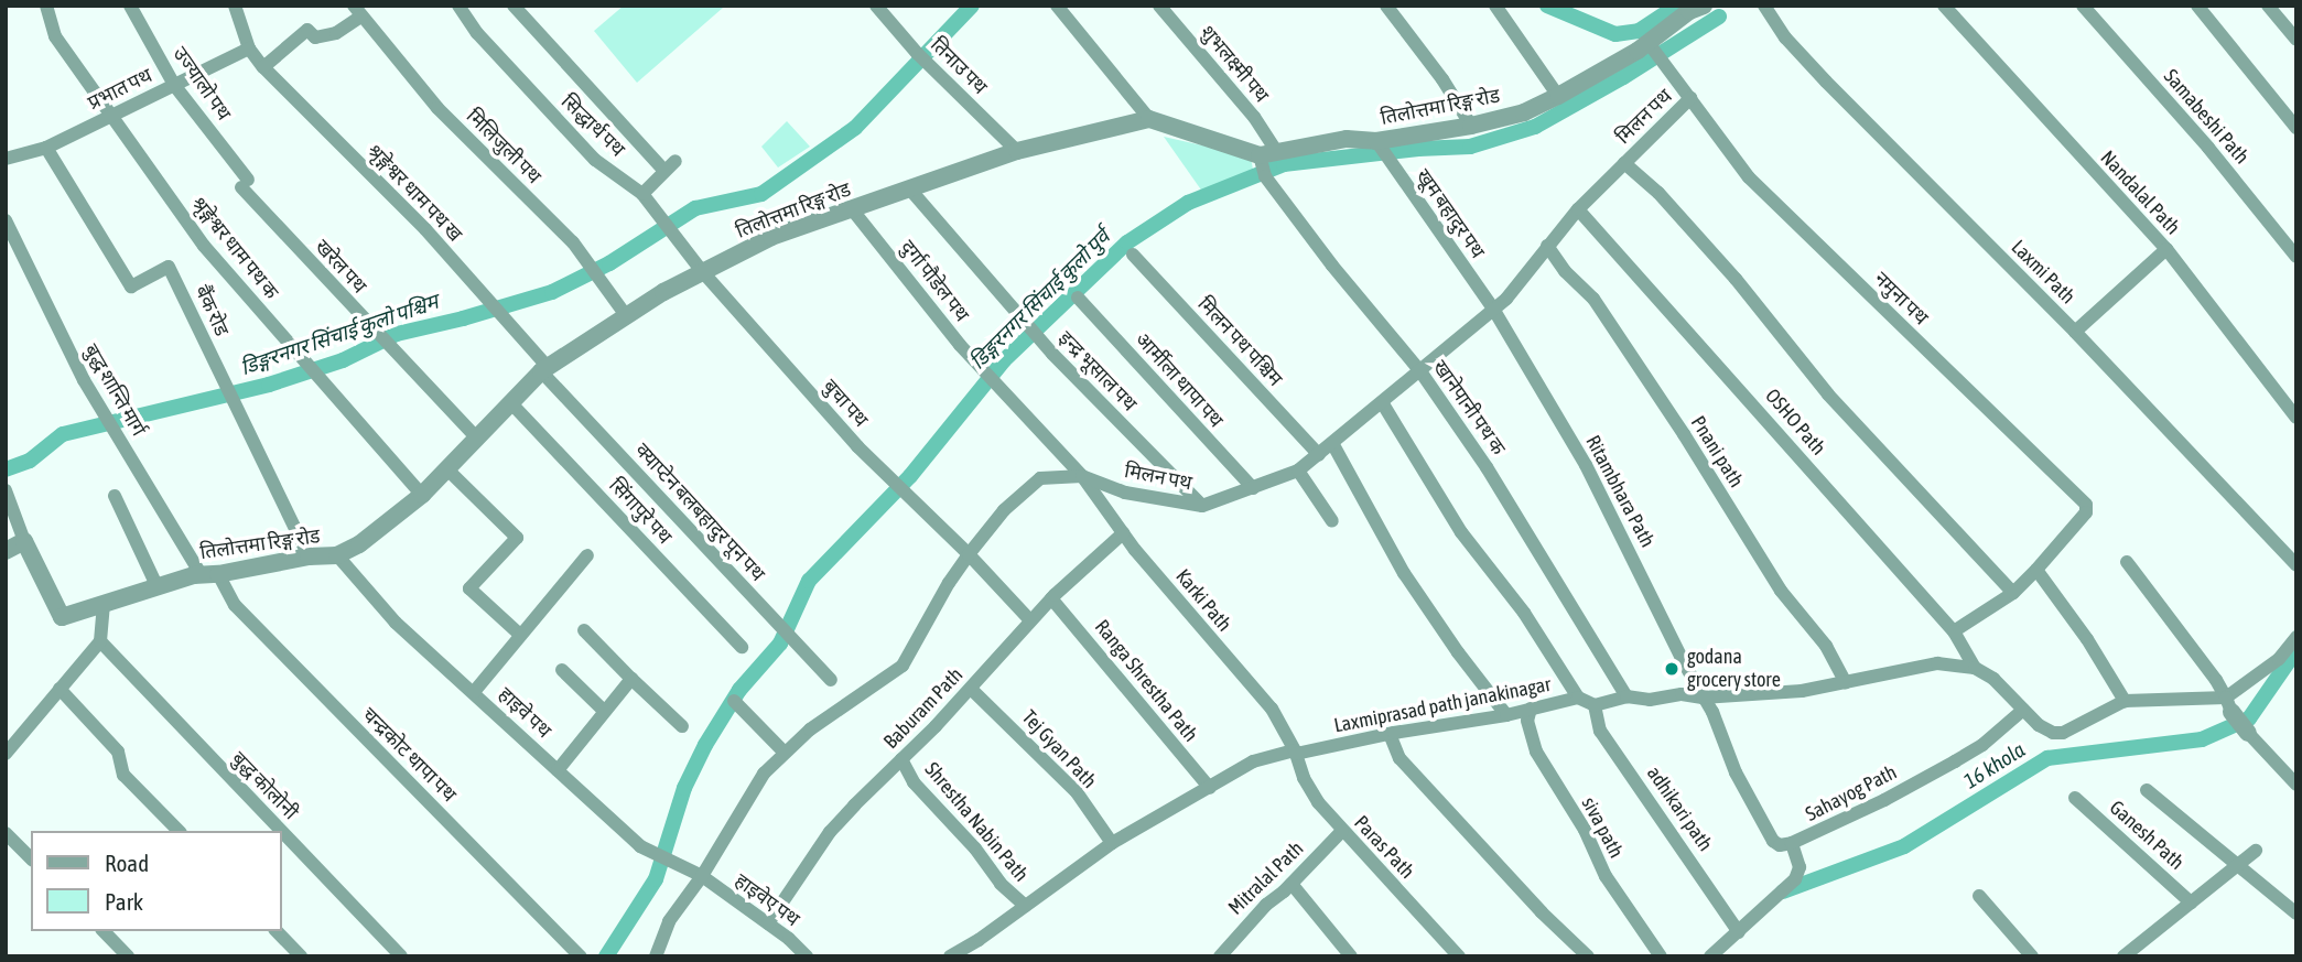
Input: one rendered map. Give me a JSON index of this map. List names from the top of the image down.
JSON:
{
  "streets": {
    "street": [
      "शुभलक्ष्मी पथ",
      "तिनाउ पथ",
      "उज्यालो पथ",
      "प्रभात पथ",
      "तिलोत्तमा रिङ्ग रोड",
      "मिलन पथ",
      "Samabeshi Path",
      "सिद्धार्थ पथ",
      "मिलिजुली पथ",
      "श्रृङ्गेश्वर धाम पथ ख",
      "Nandalal Path",
      "खूम बहादुर पथ",
      "श्रृङ्गेश्वर धाम पथ क",
      "खरेल पथ",
      "Laxmi Path",
      "दुर्गा पौडेल पथ",
      "नमुना पथ",
      "बैंक रोड",
      "मिलन पथ पश्चिम",
      "इन्द्र भूसाल पथ",
      "आर्मीला थापा पथ",
      "बुद्ध शान्ति मार्ग",
      "बुचा पथ",
      "खानेपानी पथ क",
      "OSHO Path",
      "Pnani path",
      "Ritambhara Path",
      "सिंगापुरे पथ",
      "क्याप्टेन बलबहादुर पून पथ",
      "Karki Path",
      "Ranga Shrestha Path",
      "Laxmiprasad path janakinagar",
      "Baburam Path",
      "हाइवे पथ",
      "Tej Gyan Path",
      "चन्द्रकोट थापा पथ",
      "बुद्ध कोलोनी",
      "Sahayog Path",
      "adhikari path",
      "Shrestha Nabin Path",
      "siva path",
      "Ganesh Path",
      "Paras Path",
      "Mitralal Path",
      "हाइवेए पथ"
    ]
  },
  "crossings": [
    ["शुभलक्ष्मी पथ", "तिलोत्तमा रिङ्ग रोड"],
    ["शुभलक्ष्मी पथ", "खानेपानी पथ क"],
    ["तिनाउ पथ", "तिलोत्तमा रिङ्ग रोड"],
    ["उज्यालो पथ", "प्रभात पथ"],
    ["उज्यालो पथ", "खरेल पथ"],
    ["प्रभात पथ", "श्रृङ्गेश्वर धाम पथ ख"],
    ["प्रभात पथ", "श्रृङ्गेश्वर धाम पथ क"],
    ["प्रभात पथ", "बैंक रोड"],
    ["तिलोत्तमा रिङ्ग रोड", "सिद्धार्थ पथ"],
    ["तिलोत्तमा रिङ्ग रोड", "मिलिजुली पथ"],
    ["तिलोत्तमा रिङ्ग रोड", "श्रृङ्गेश्वर धाम पथ ख"],
    ["तिलोत्तमा रिङ्ग रोड", "खूम बहादुर पथ"],
    ["तिलोत्तमा रिङ्ग रोड", "श्रृङ्गेश्वर धाम पथ क"],
    ["तिलोत्तमा रिङ्ग रोड", "खरेल पथ"],
    ["तिलोत्तमा रिङ्ग रोड", "दुर्गा पौडेल पथ"],
    ["तिलोत्तमा रिङ्ग रोड", "नमुना पथ"],
    ["तिलोत्तमा रिङ्ग रोड", "बैंक रोड"],
    ["तिलोत्तमा रिङ्ग रोड", "इन्द्र भूसाल पथ"],
    ["तिलोत्तमा रिङ्ग रोड", "बुद्ध शान्ति मार्ग"],
    ["तिलोत्तमा रिङ्ग रोड", "बुचा पथ"],
    ["तिलोत्तमा रिङ्ग रोड", "खानेपानी पथ क"],
    ["तिलोत्तमा रिङ्ग रोड", "सिंगापुरे पथ"],
    ["तिलोत्तमा रिङ्ग रोड", "क्याप्टेन बलबहादुर पून पथ"],
    ["तिलोत्तमा रिङ्ग रोड", "हाइवे पथ"],
    ["तिलोत्तमा रिङ्ग रोड", "चन्द्रकोट थापा पथ"],
    ["मिलन पथ", "खूम बहादुर पथ"],
    ["मिलन पथ", "दुर्गा पौडेल पथ"],
    ["मिलन पथ", "नमुना पथ"],
    ["मिलन पथ", "मिलन पथ पश्चिम"],
    ["मिलन पथ", "इन्द्र भूसाल पथ"],
    ["मिलन पथ", "आर्मीला थापा पथ"],
    ["मिलन पथ", "बुचा पथ"],
    ["मिलन पथ", "खानेपानी पथ क"],
    ["मिलन पथ", "OSHO Path"],
    ["मिलन पथ", "Pnani path"],
    ["मिलन पथ", "Ritambhara Path"],
    ["मिलन पथ", "Karki Path"],
    ["मिलन पथ", "हाइवे पथ"],
    ["मिलन पथ", "हाइवेए पथ"],
    ["सिद्धार्थ पथ", "बुचा पथ"],
    ["श्रृङ्गेश्वर धाम पथ ख", "क्याप्टेन बलबहादुर पून पथ"],
    ["खूम बहादुर पथ", "Ritambhara Path"],
    ["दुर्गा पौडेल पथ", "Karki Path"],
    ["बुद्ध शान्ति मार्ग", "चन्द्रकोट थापा पथ"],
    ["बुचा पथ", "Baburam Path"],
    ["Ritambhara Path", "Sahayog Path"],
    ["Karki Path", "Laxmiprasad path janakinagar"],
    ["Karki Path", "Baburam Path"],
    ["Karki Path", "Paras Path"],
    ["Ranga Shrestha Path", "Laxmiprasad path janakinagar"],
    ["Ranga Shrestha Path", "Baburam Path"],
    ["Laxmiprasad path janakinagar", "Tej Gyan Path"],
    ["Laxmiprasad path janakinagar", "adhikari path"],
    ["Laxmiprasad path janakinagar", "Shrestha Nabin Path"],
    ["Laxmiprasad path janakinagar", "siva path"],
    ["Laxmiprasad path janakinagar", "Paras Path"],
    ["Baburam Path", "Tej Gyan Path"],
    ["Baburam Path", "Shrestha Nabin Path"],
    ["Baburam Path", "हाइवेए पथ"],
    ["हाइवे पथ", "हाइवेए पथ"],
    ["Sahayog Path", "adhikari path"],
    ["Paras Path", "Mitralal Path"]
  ],
  "water": ["डिङ्गरनगर सिंचाई कुलो पुर्व", "डिङ्गरनगर सिंचाई कुलो पश्चिम", "16 khola"],
  "places": ["godana grocery store"],
  "legend": ["Road", "Park"]
}
